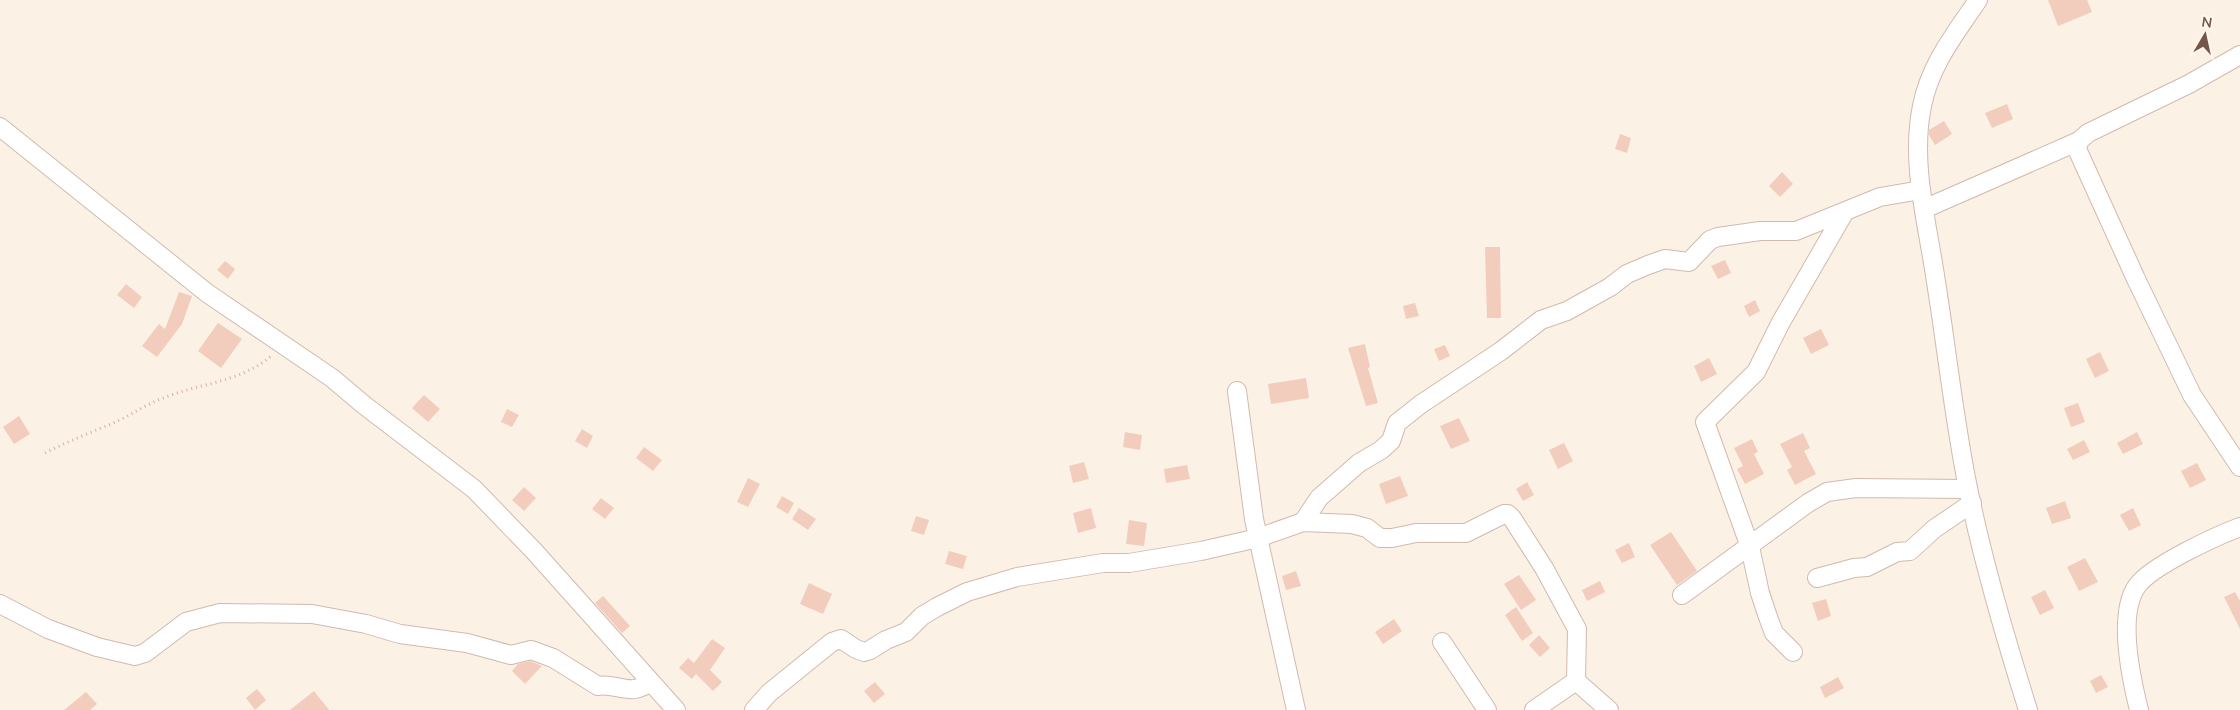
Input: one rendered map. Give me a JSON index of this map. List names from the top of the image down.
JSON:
{
  "north": "top"
}
